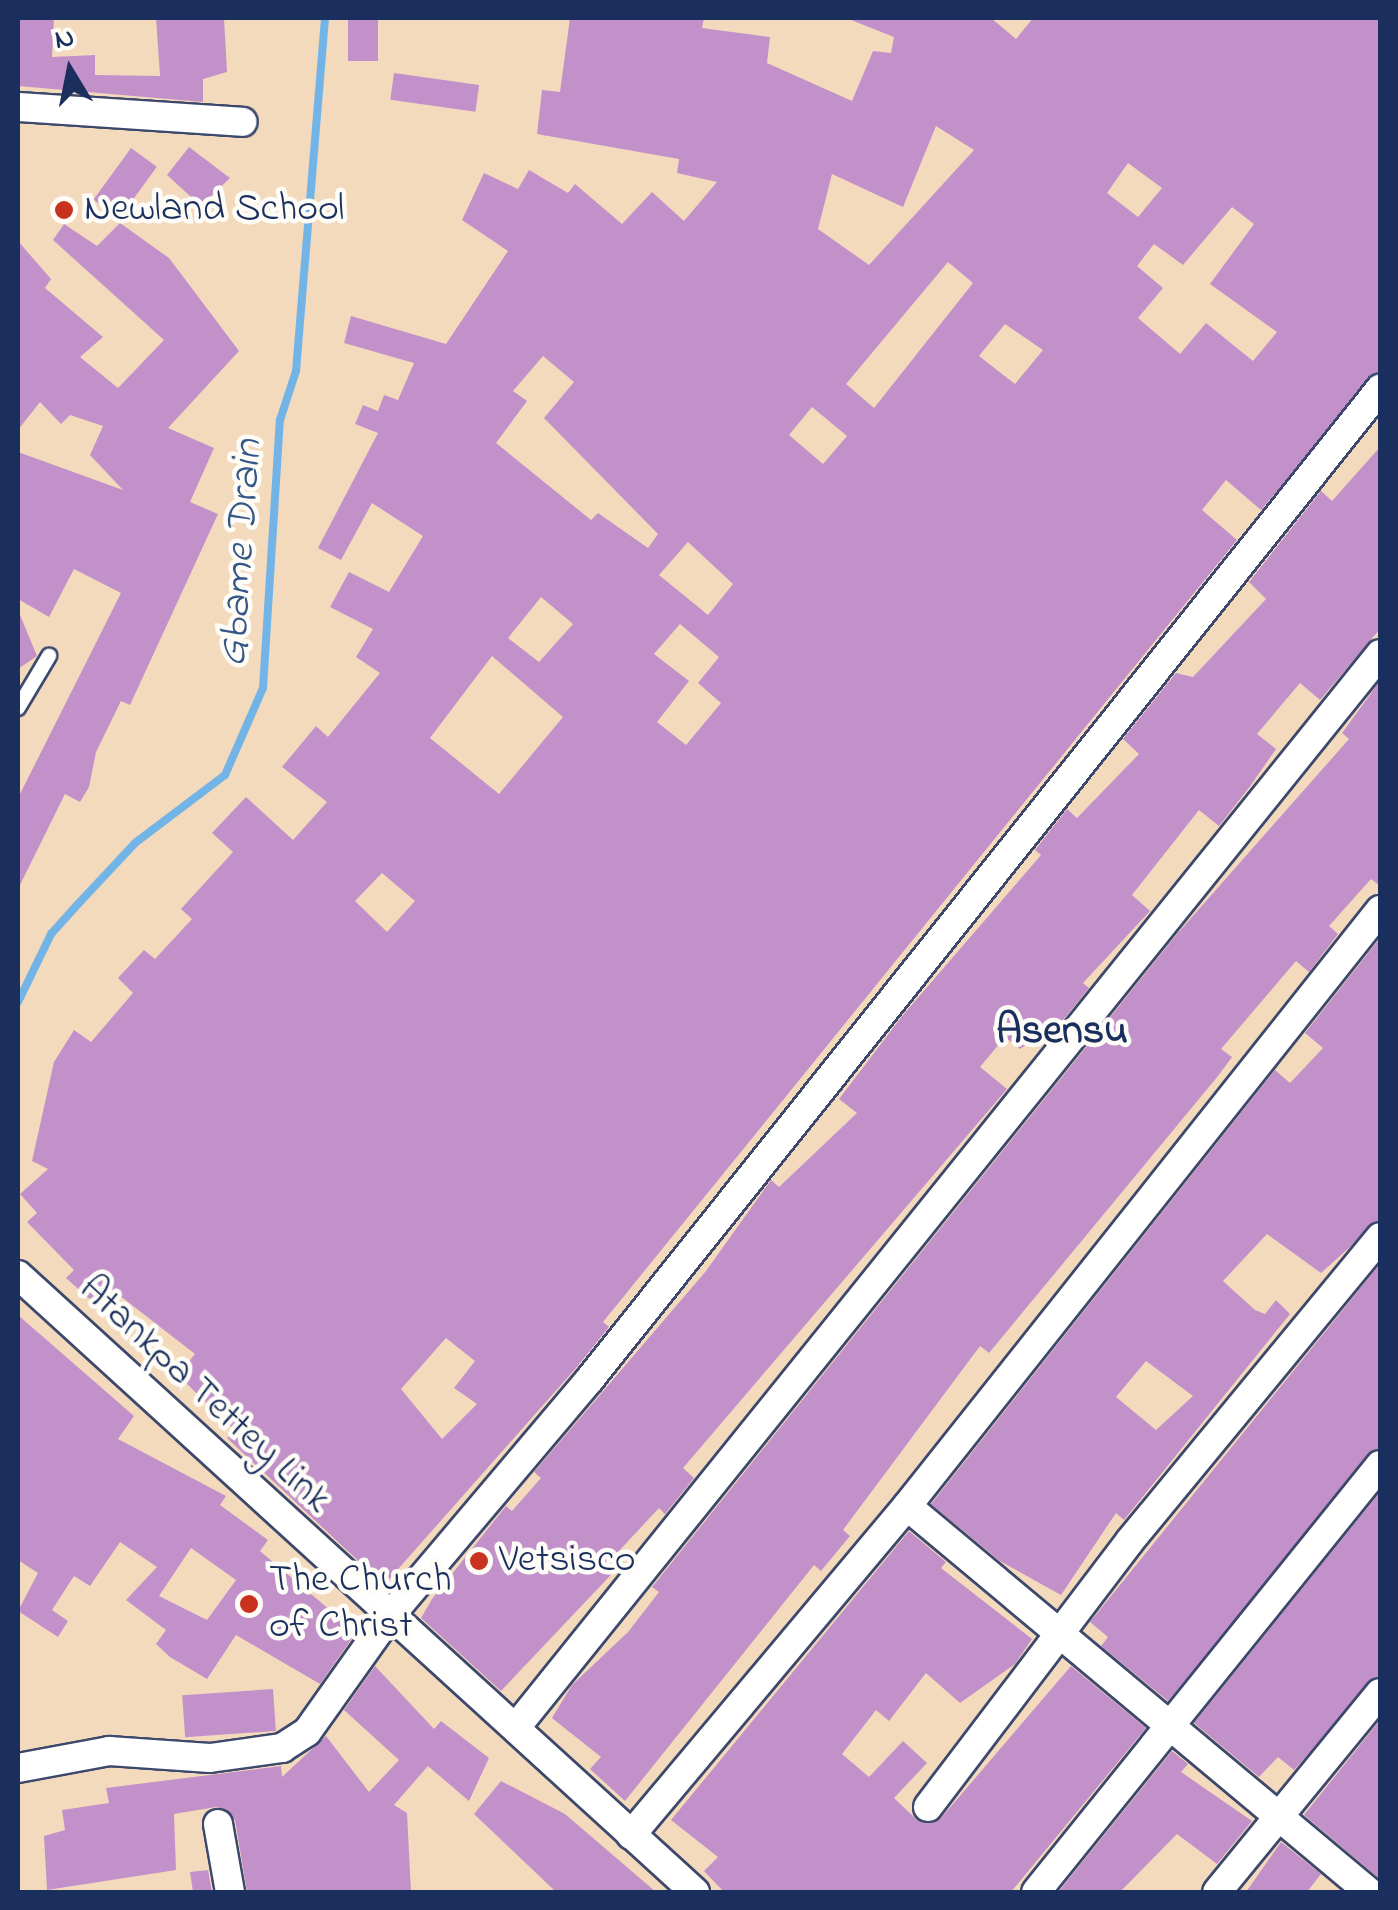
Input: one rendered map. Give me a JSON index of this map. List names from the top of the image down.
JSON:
{
  "streets": {
    "street": ["Atankpa Tettey Link"]
  },
  "districts": ["Asensu"],
  "water": ["Gbame Drain"],
  "places": ["Newland School", "Vetsisco", "The Church of Christ"],
  "north": "top"
}
